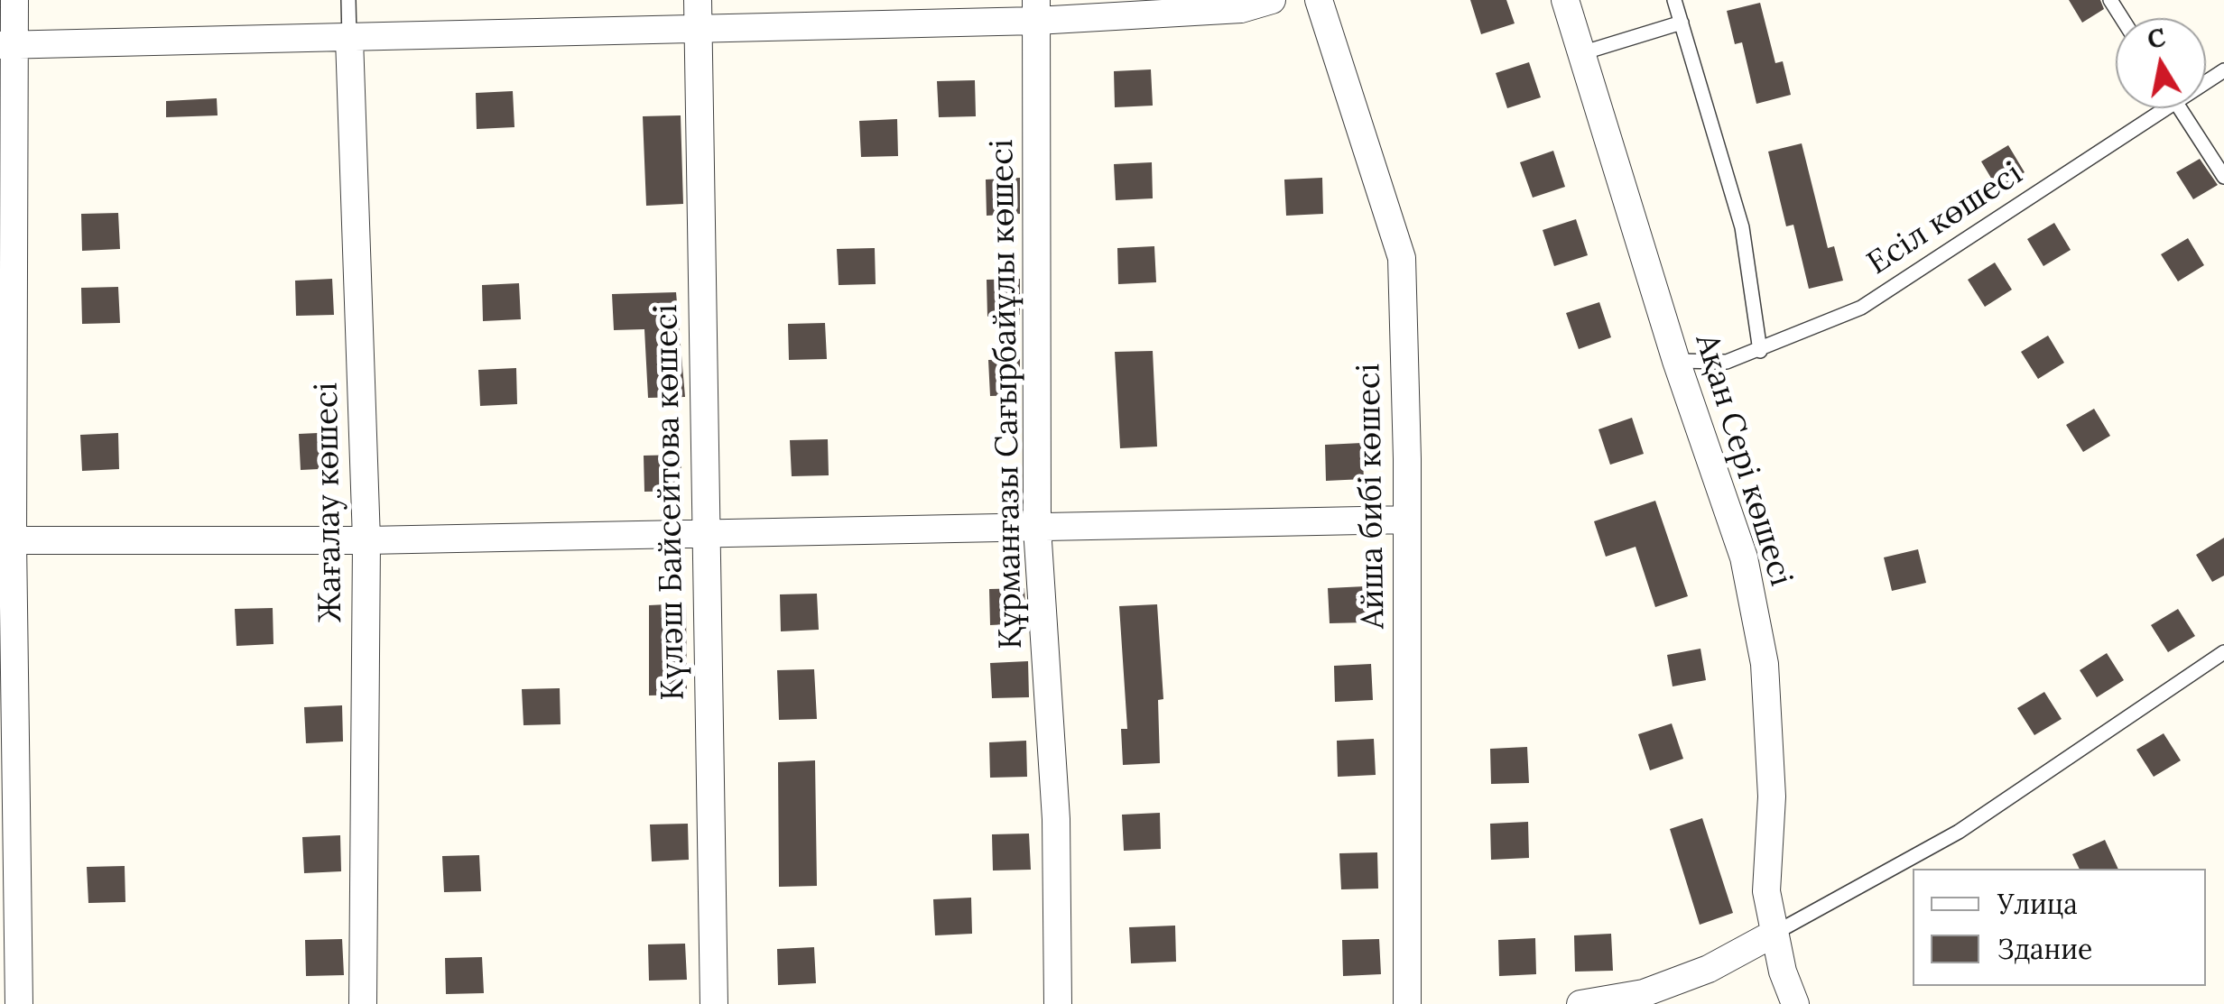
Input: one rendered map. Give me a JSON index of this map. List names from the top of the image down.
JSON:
{
  "streets": {
    "street": [
      "Құрманғазы Сағырбайұлы көшесі",
      "Ақан Сері көшесі",
      "Айша бибі көшесі",
      "Жағалау көшесі",
      "Күләш Байсейтова көшесі"
    ],
    "lane": ["Есіл көшесі"]
  },
  "crossings": [
    ["Есіл көшесі", "Ақан Сері көшесі"]
  ],
  "legend": ["Улица", "Здание"],
  "north": "top"
}
